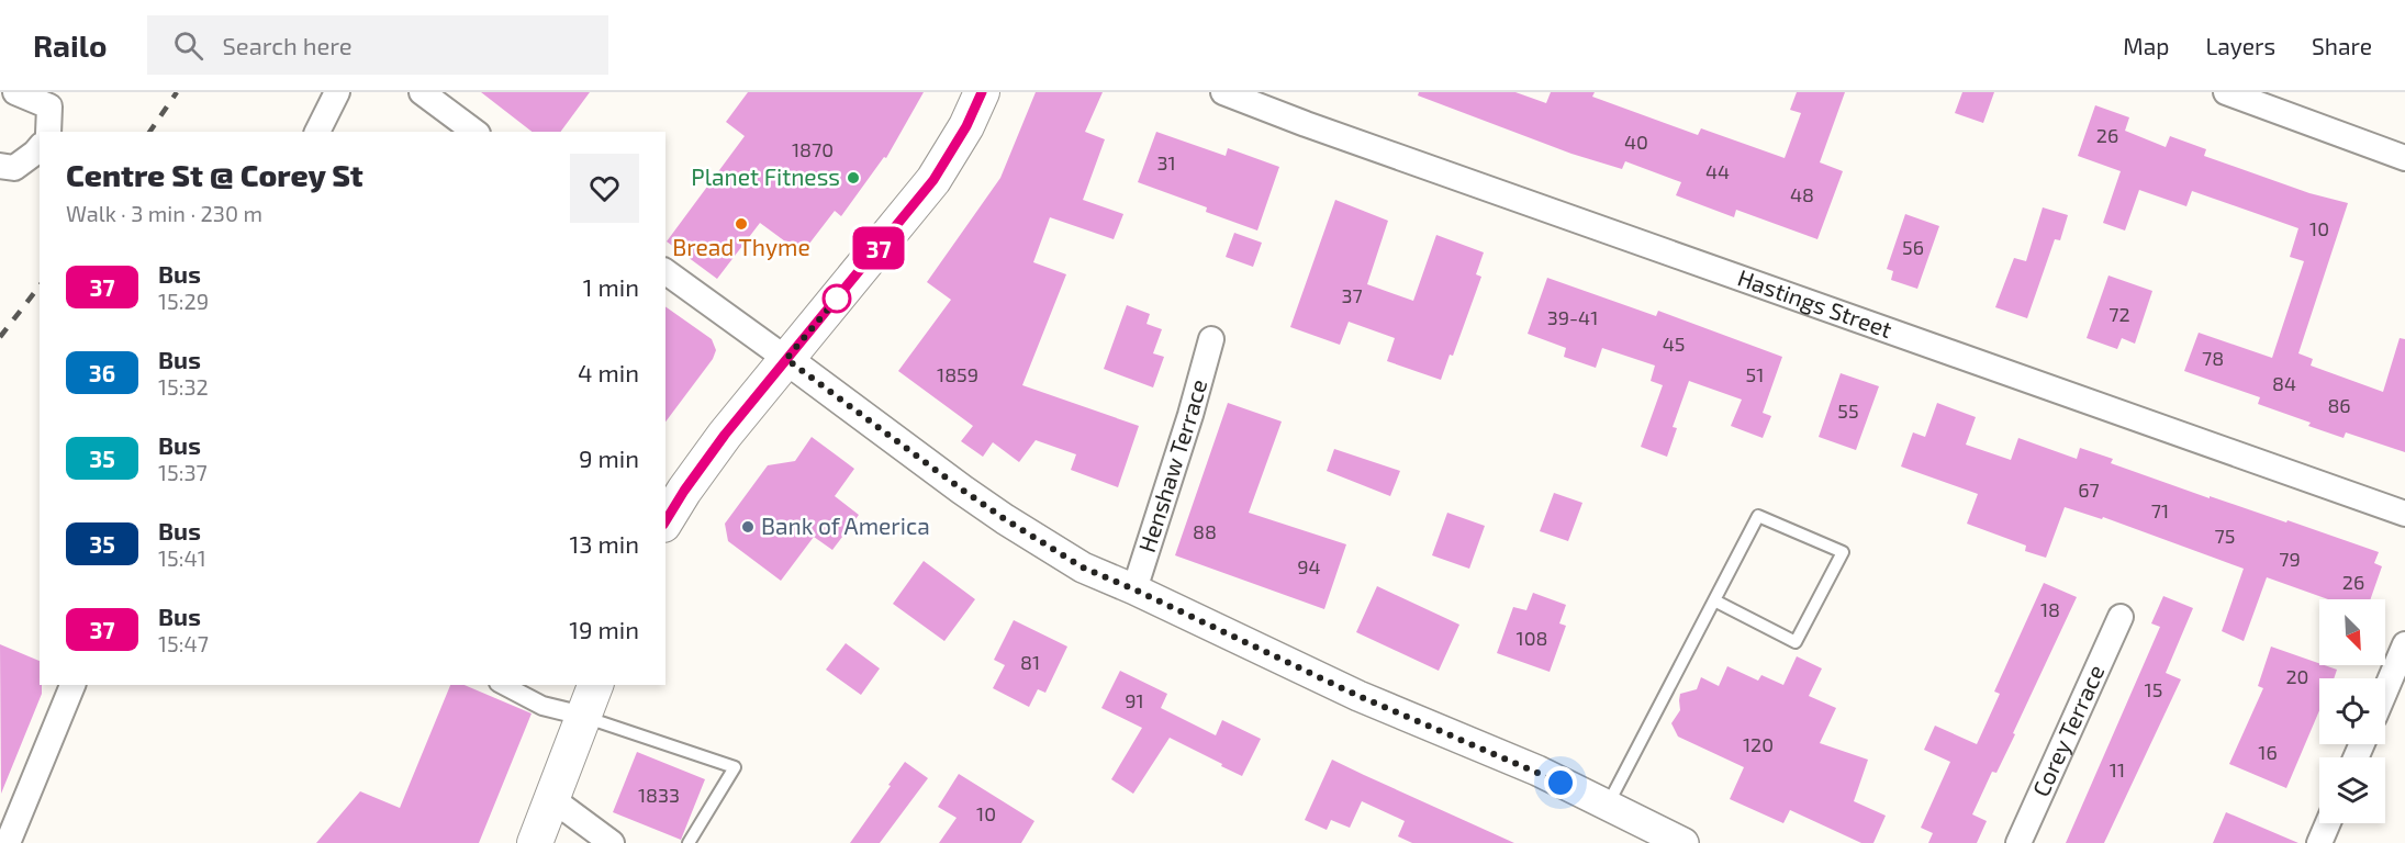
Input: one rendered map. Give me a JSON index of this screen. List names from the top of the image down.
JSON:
{
  "streets": {
    "street": ["Hastings Street", "Henshaw Terrace", "Corey Terrace"]
  },
  "places": ["Planet Fitness", "Bread Thyme", "Bank of America"],
  "lines": ["bus line 37"],
  "house_numbers": [
    "26",
    "40",
    "1870",
    "31",
    "44",
    "48",
    "10",
    "56",
    "37",
    "72",
    "39-41",
    "45",
    "78",
    "1859",
    "51",
    "84",
    "86",
    "55",
    "67",
    "71",
    "88",
    "75",
    "79",
    "94",
    "26",
    "18",
    "108",
    "81",
    "20",
    "15",
    "91",
    "120",
    "16",
    "11",
    "1833",
    "10"
  ],
  "north": "bottom right",
  "page": {
    "header": "Railo",
    "search": "Search here",
    "nav": ["Map", "Layers", "Share"],
    "on_map": "37",
    "heading": ["Centre St @ Corey St", "Walk · 3 min · 230 m"],
    "list": [
      {
        "mark": "37",
        "name": "Bus",
        "note": "15:29",
        "value": "1 min"
      },
      {
        "mark": "36",
        "name": "Bus",
        "note": "15:32",
        "value": "4 min"
      },
      {
        "mark": "35",
        "name": "Bus",
        "note": "15:37",
        "value": "9 min"
      },
      {
        "mark": "35",
        "name": "Bus",
        "note": "15:41",
        "value": "13 min"
      },
      {
        "mark": "37",
        "name": "Bus",
        "note": "15:47",
        "value": "19 min"
      }
    ]
  }
}
